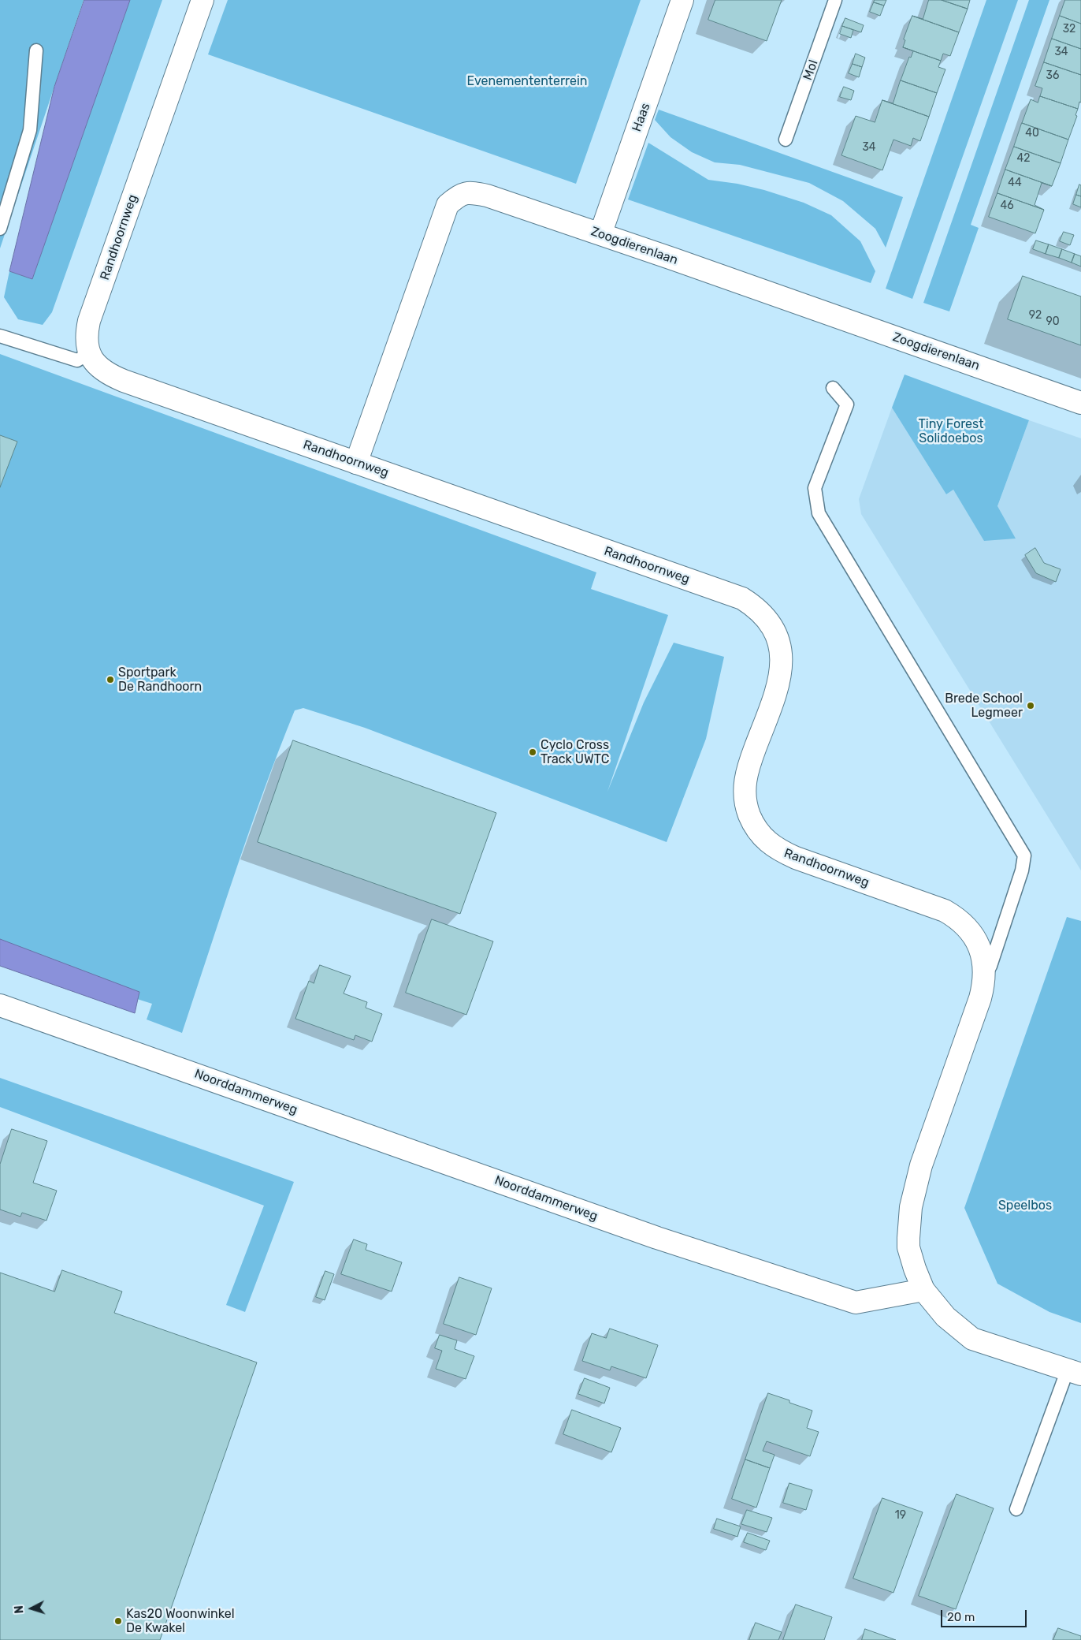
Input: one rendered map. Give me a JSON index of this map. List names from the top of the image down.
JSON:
{
  "streets": {
    "street": [
      "Haas",
      "Randhoornweg",
      "Zoogdierenlaan",
      "Noorddammerweg"
    ],
    "lane": ["Mol"]
  },
  "crossings": [
    ["Haas", "Zoogdierenlaan"],
    ["Randhoornweg", "Zoogdierenlaan"],
    ["Randhoornweg", "Noorddammerweg"]
  ],
  "parks": ["Evenemententerrein", "Tiny Forest Solidoebos", "Speelbos"],
  "places": [
    "Sportpark De Randhoorn",
    "Brede School Legmeer",
    "Cyclo Cross Track UWTC",
    "Kas20 Woonwinkel De Kwakel"
  ],
  "house_numbers": [
    "32",
    "34",
    "36",
    "40",
    "34",
    "42",
    "44",
    "46",
    "92",
    "90",
    "19"
  ],
  "scale_bar": "20 m",
  "north": "left"
}
